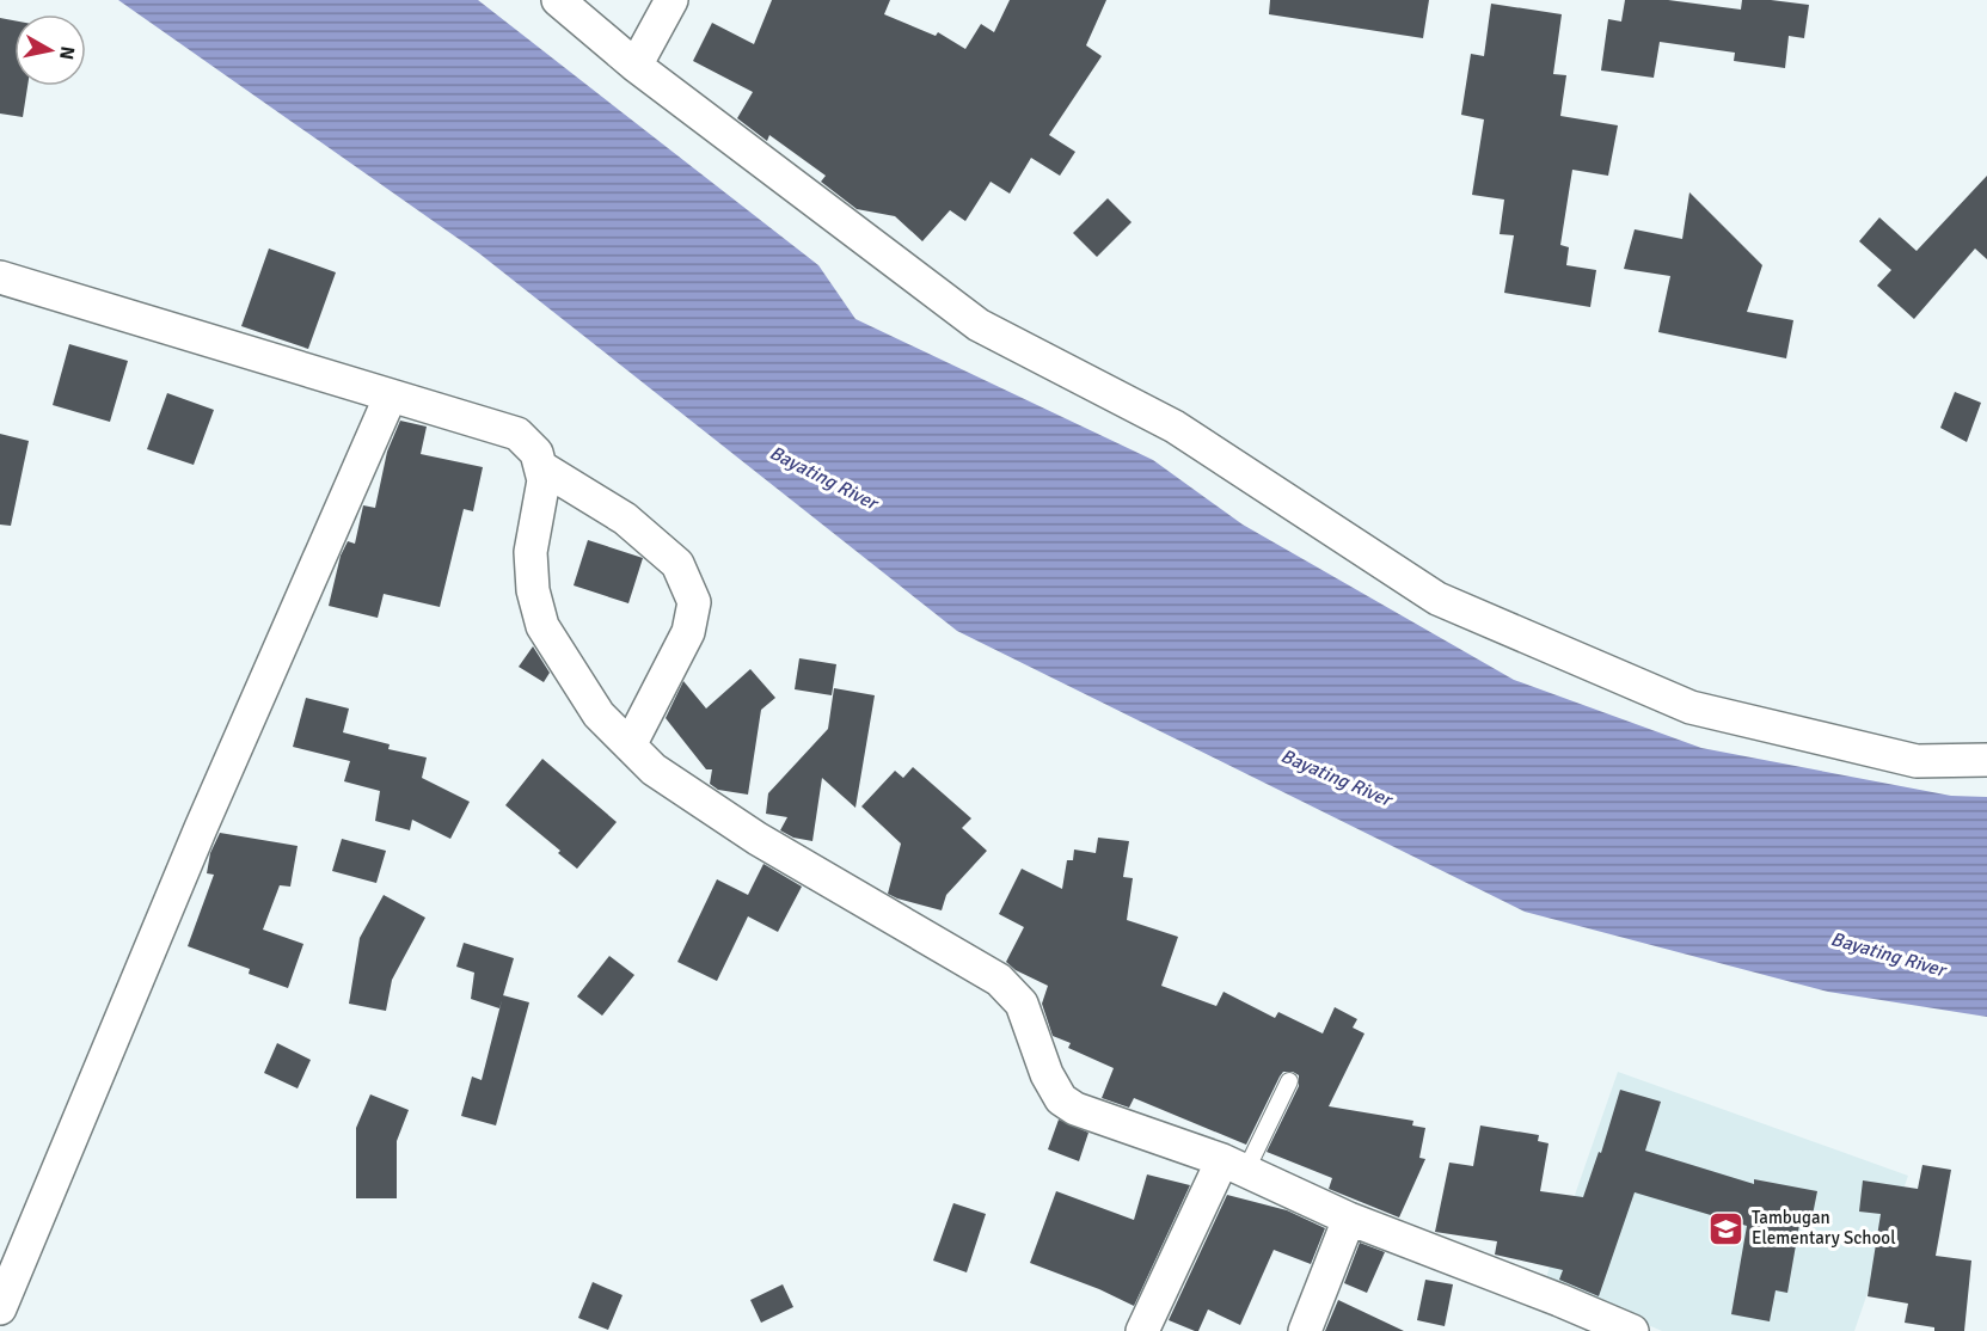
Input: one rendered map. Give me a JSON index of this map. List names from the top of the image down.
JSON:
{
  "water": ["Bayating River"],
  "places": {
    "school or university": ["Tambugan Elementary School"]
  },
  "north": "right"
}
